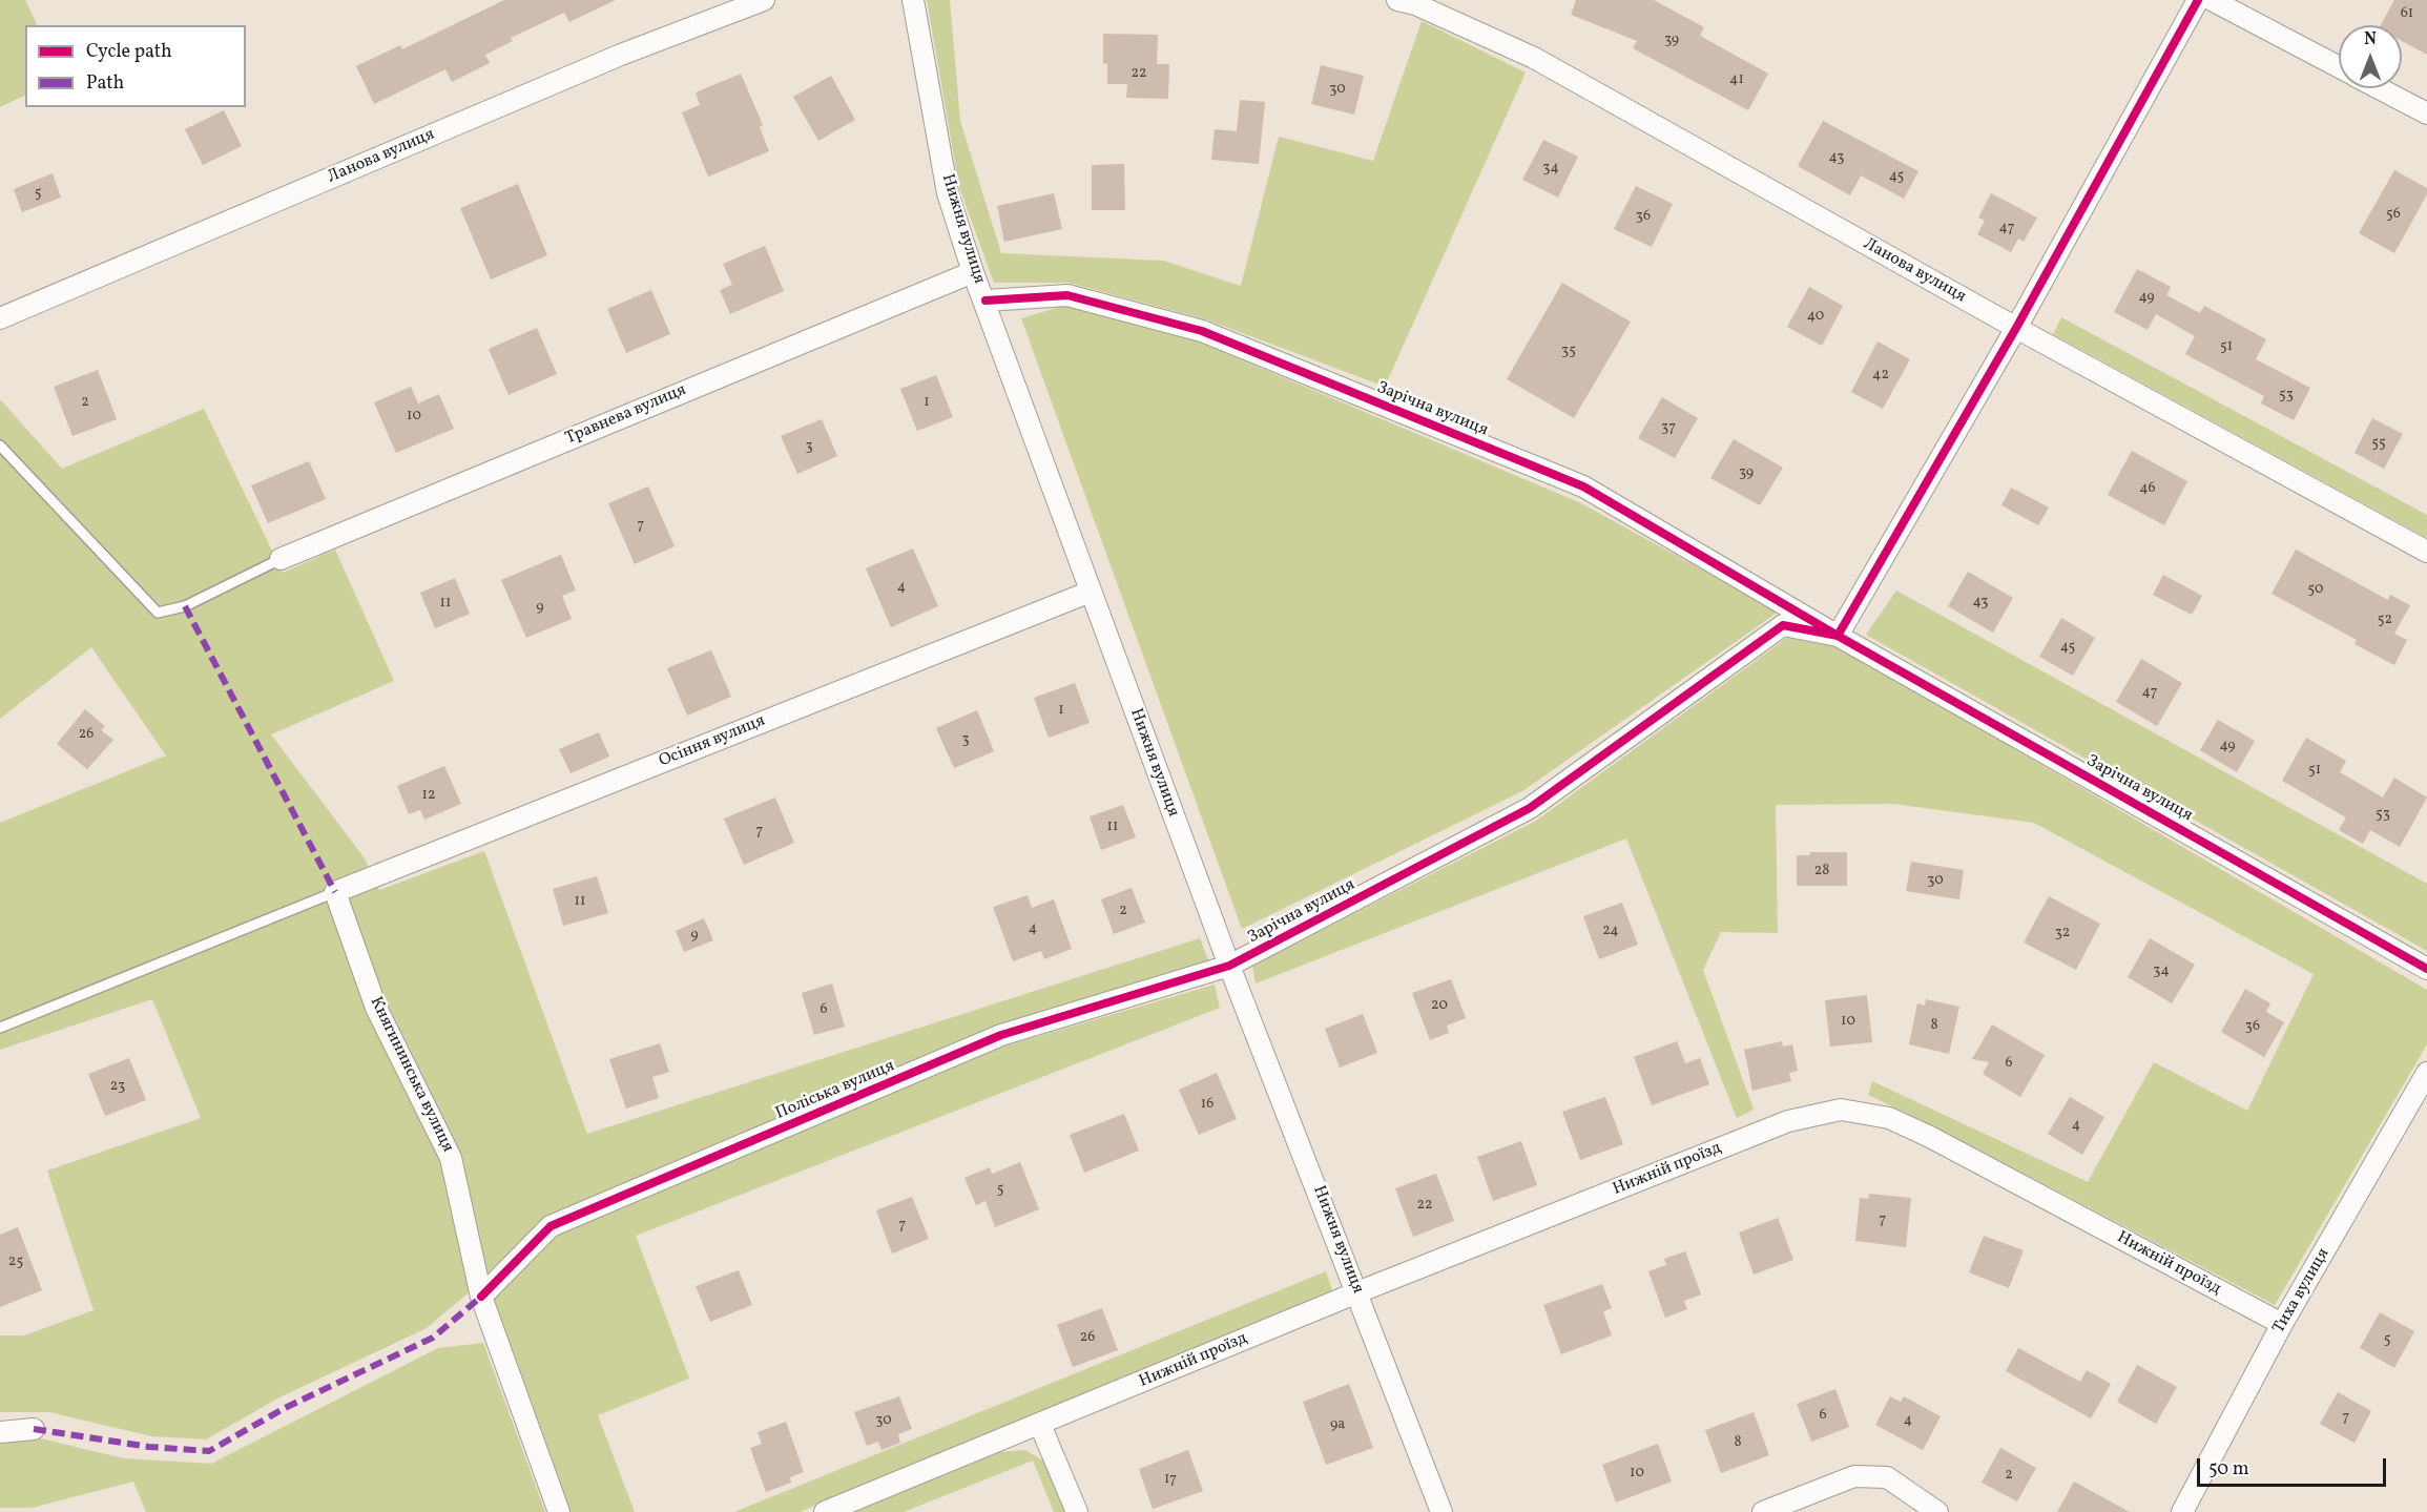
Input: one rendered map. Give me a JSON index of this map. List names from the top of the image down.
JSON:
{
  "streets": {
    "street": [
      "Ланова вулиця",
      "Нижня вулиця",
      "Зарічна вулиця",
      "Травнева вулиця",
      "Осіння вулиця",
      "Княгининська вулиця",
      "Поліська вулиця",
      "Нижній проїзд",
      "Тиха вулиця"
    ]
  },
  "crossings": [
    ["Нижня вулиця", "Зарічна вулиця"],
    ["Нижня вулиця", "Травнева вулиця"],
    ["Нижня вулиця", "Осіння вулиця"],
    ["Нижня вулиця", "Поліська вулиця"],
    ["Нижня вулиця", "Нижній проїзд"],
    ["Зарічна вулиця", "Поліська вулиця"],
    ["Осіння вулиця", "Княгининська вулиця"],
    ["Княгининська вулиця", "Поліська вулиця"],
    ["Нижній проїзд", "Тиха вулиця"]
  ],
  "house_numbers": [
    "61",
    "39",
    "22",
    "41",
    "30",
    "43",
    "34",
    "45",
    "5",
    "56",
    "36",
    "47",
    "49",
    "40",
    "51",
    "35",
    "42",
    "53",
    "2",
    "1",
    "10",
    "37",
    "55",
    "3",
    "39",
    "46",
    "7",
    "4",
    "50",
    "43",
    "11",
    "9",
    "52",
    "45",
    "47",
    "1",
    "26",
    "3",
    "49",
    "51",
    "12",
    "53",
    "11",
    "7",
    "28",
    "30",
    "11",
    "2",
    "4",
    "24",
    "32",
    "9",
    "34",
    "20",
    "6",
    "10",
    "8",
    "36",
    "6",
    "23",
    "16",
    "4",
    "5",
    "22",
    "7",
    "7",
    "25",
    "26",
    "5",
    "6",
    "7",
    "30",
    "4",
    "9а",
    "8",
    "10",
    "2",
    "17"
  ],
  "legend": ["Cycle path", "Path"],
  "scale_bar": "50 m",
  "north": "top"
}
